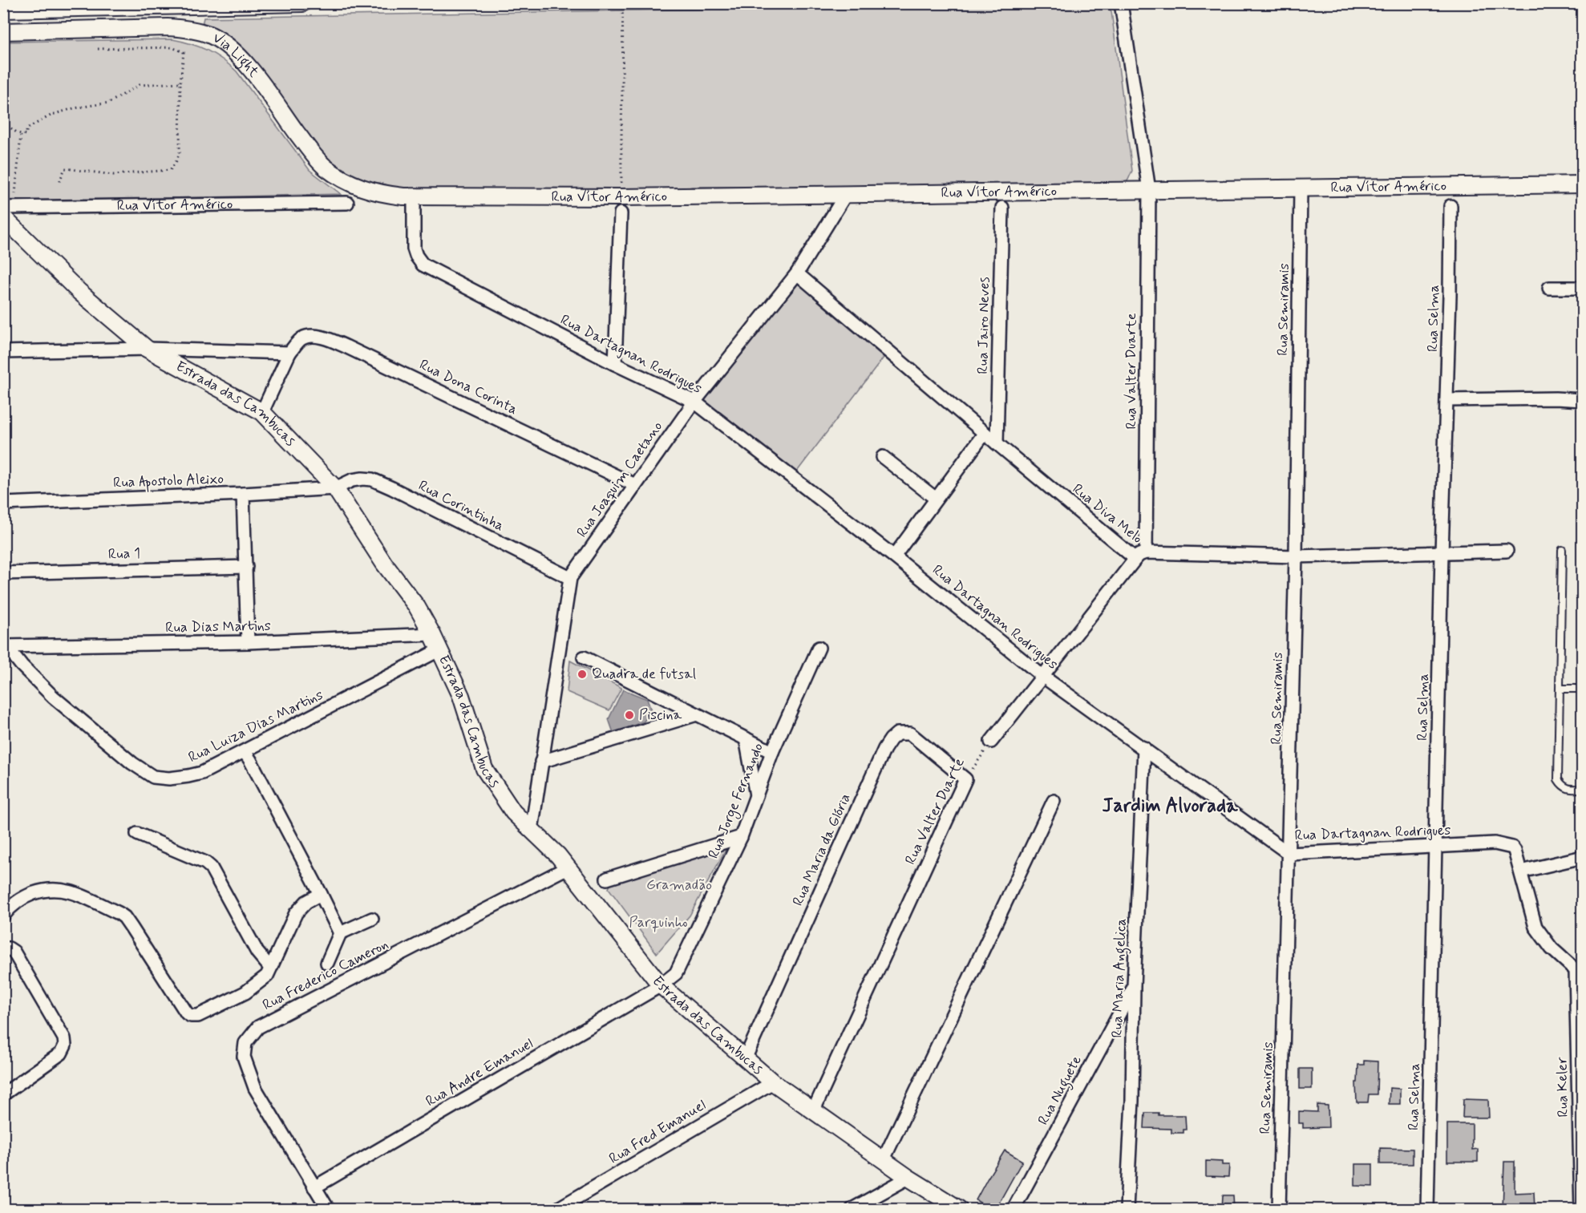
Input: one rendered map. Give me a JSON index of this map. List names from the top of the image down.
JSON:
{
  "streets": {
    "street": [
      "Via Light",
      "Rua Vítor Américo",
      "Rua Semiramis",
      "Rua Selma",
      "Rua Jairo Neves",
      "Rua Dartagnan Rodrigues",
      "Rua Valter Duarte",
      "Rua Dona Corinta",
      "Estrada das Cambucas",
      "Rua Joaquim Caetano",
      "Rua Apostolo Aleixo",
      "Rua Corintinha",
      "Rua Diva Melo",
      "Rua 1",
      "Rua Dias Martins",
      "Rua Luiza Dias Martins",
      "Rua Jorge Fernando",
      "Rua Maria da Glória",
      "Rua Frederico Cameron",
      "Rua Maria Angelica",
      "Rua Andre Emanuel",
      "Rua Keler",
      "Rua Nuguete",
      "Rua Fred Emanuel"
    ]
  },
  "crossings": [
    ["Via Light", "Rua Vítor Américo"],
    ["Via Light", "Rua Dartagnan Rodrigues"],
    ["Rua Vítor Américo", "Rua Semiramis"],
    ["Rua Vítor Américo", "Rua Dartagnan Rodrigues"],
    ["Rua Vítor Américo", "Rua Valter Duarte"],
    ["Rua Vítor Américo", "Rua Joaquim Caetano"],
    ["Rua Semiramis", "Rua Dartagnan Rodrigues"],
    ["Rua Semiramis", "Rua Diva Melo"],
    ["Rua Selma", "Rua Dartagnan Rodrigues"],
    ["Rua Selma", "Rua Diva Melo"],
    ["Rua Jairo Neves", "Rua Diva Melo"],
    ["Rua Dartagnan Rodrigues", "Rua Joaquim Caetano"],
    ["Rua Dartagnan Rodrigues", "Rua Maria Angelica"],
    ["Rua Dartagnan Rodrigues", "Rua Keler"],
    ["Rua Valter Duarte", "Estrada das Cambucas"],
    ["Rua Valter Duarte", "Rua Diva Melo"],
    ["Rua Valter Duarte", "Rua Maria da Glória"],
    ["Rua Dona Corinta", "Estrada das Cambucas"],
    ["Rua Dona Corinta", "Rua Joaquim Caetano"],
    ["Estrada das Cambucas", "Rua Joaquim Caetano"],
    ["Estrada das Cambucas", "Rua Apostolo Aleixo"],
    ["Estrada das Cambucas", "Rua Corintinha"],
    ["Estrada das Cambucas", "Rua Dias Martins"],
    ["Estrada das Cambucas", "Rua Luiza Dias Martins"],
    ["Estrada das Cambucas", "Rua Jorge Fernando"],
    ["Estrada das Cambucas", "Rua Maria da Glória"],
    ["Estrada das Cambucas", "Rua Frederico Cameron"],
    ["Estrada das Cambucas", "Rua Andre Emanuel"],
    ["Estrada das Cambucas", "Rua Fred Emanuel"],
    ["Rua Joaquim Caetano", "Rua Corintinha"],
    ["Rua Joaquim Caetano", "Rua Diva Melo"],
    ["Rua Apostolo Aleixo", "Rua Corintinha"],
    ["Rua Dias Martins", "Rua Luiza Dias Martins"],
    ["Rua Jorge Fernando", "Rua Andre Emanuel"],
    ["Rua Frederico Cameron", "Rua Andre Emanuel"],
    ["Rua Maria Angelica", "Rua Nuguete"]
  ],
  "districts": ["Jardim Alvorada"],
  "parks": ["Gramadão", "Parquinho"],
  "places": ["Quadra de futsal", "Piscina"]
}
